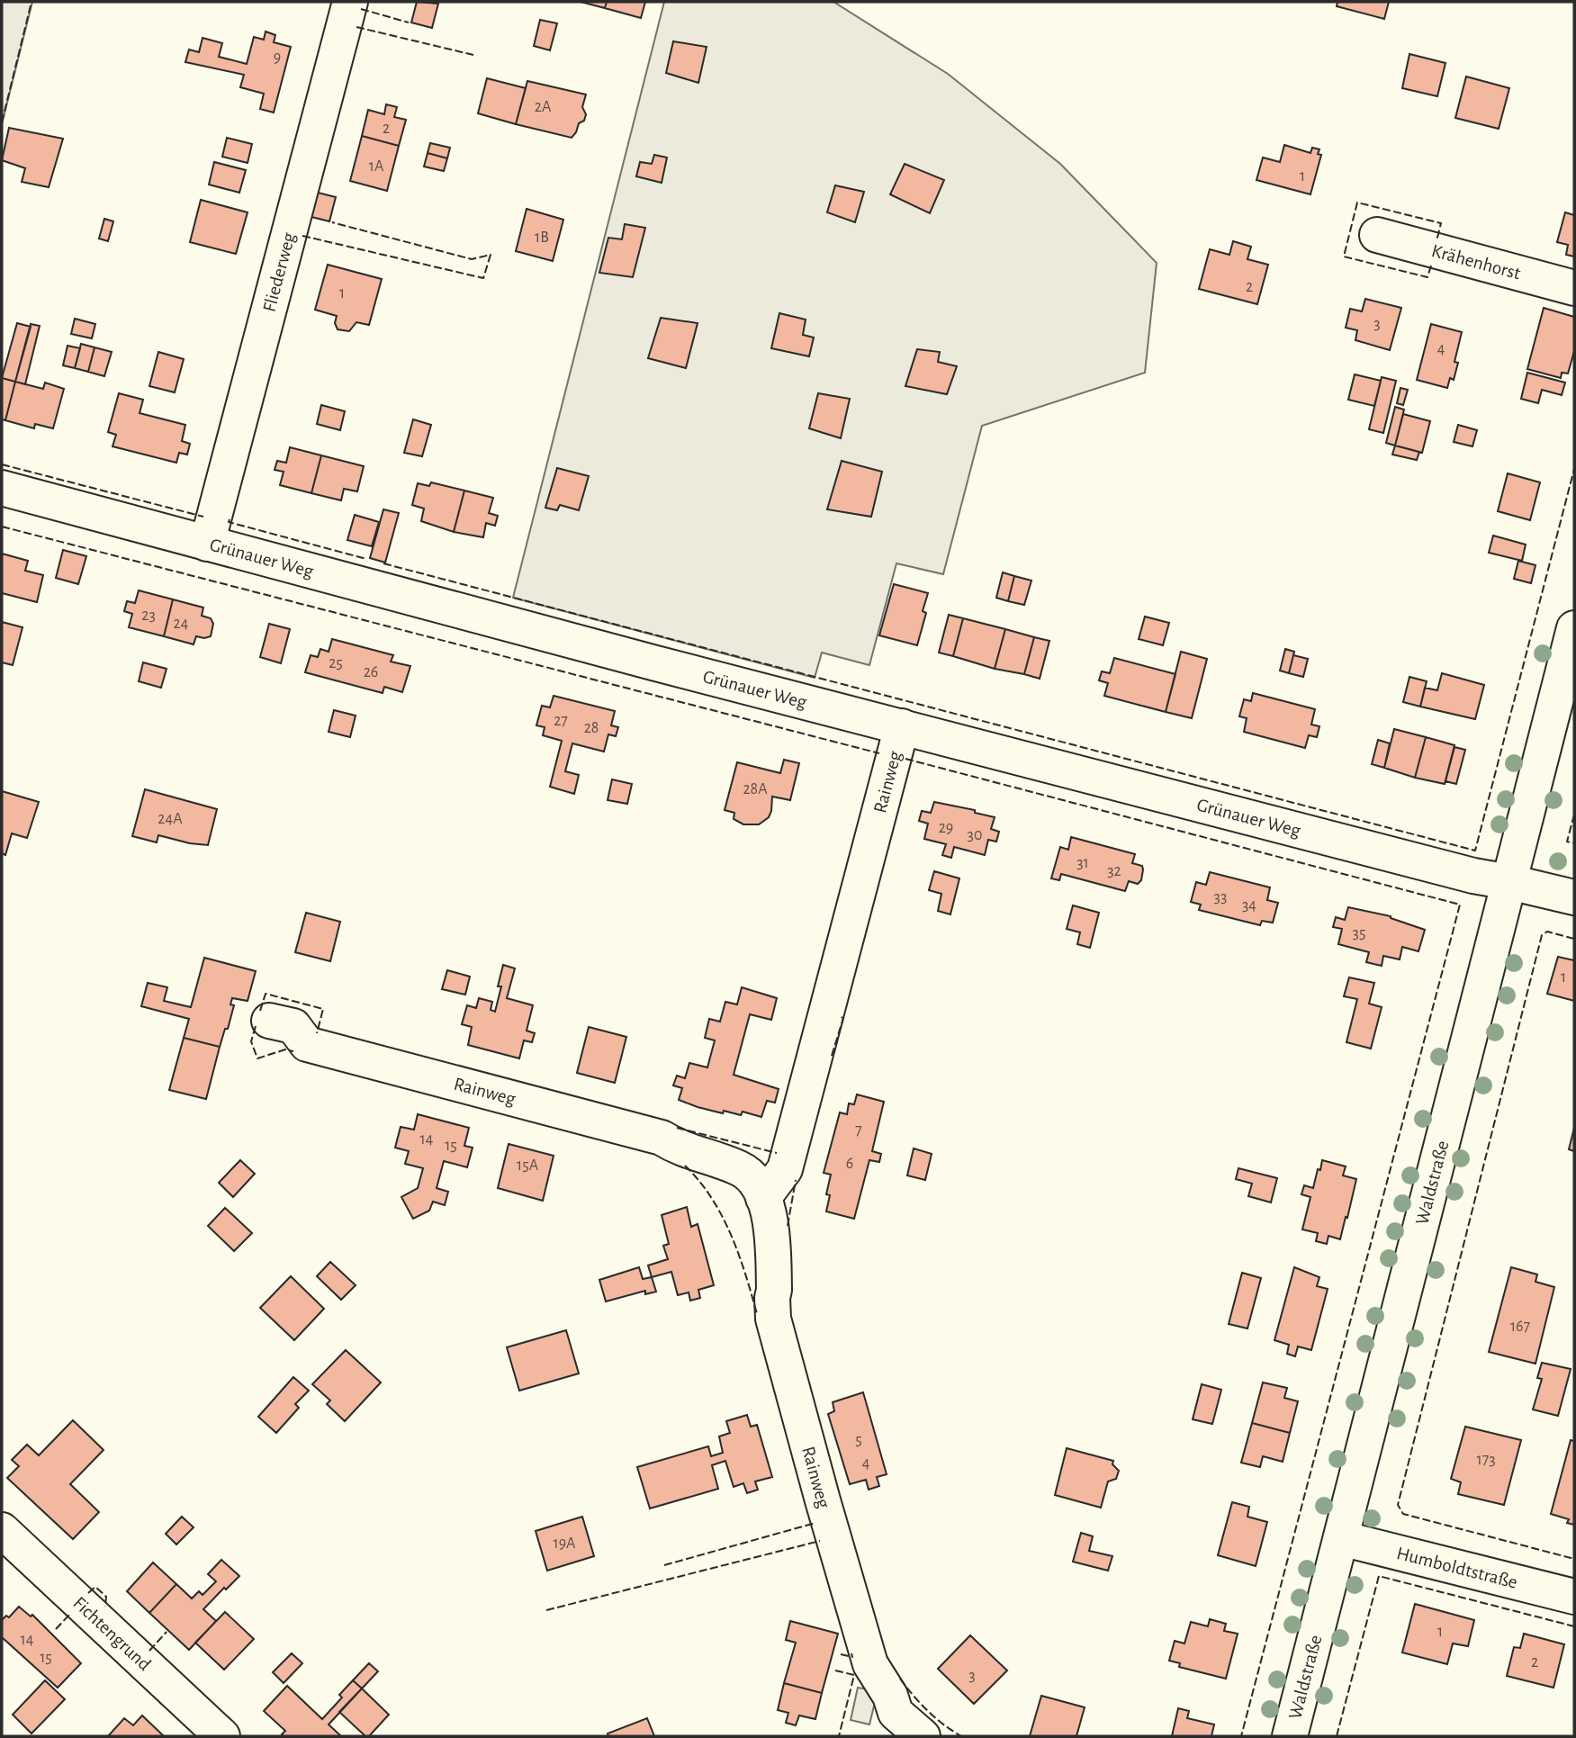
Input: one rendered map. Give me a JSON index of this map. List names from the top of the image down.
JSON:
{
  "streets": {
    "street": [
      "Krähenhorst",
      "Fliederweg",
      "Grünauer Weg",
      "Rainweg",
      "Waldstraße",
      "Humboldtstraße",
      "Fichtengrund"
    ]
  },
  "crossings": [
    ["Fliederweg", "Grünauer Weg"],
    ["Grünauer Weg", "Rainweg"],
    ["Grünauer Weg", "Waldstraße"],
    ["Waldstraße", "Humboldtstraße"]
  ],
  "house_numbers": [
    "9",
    "2A",
    "2",
    "1A",
    "1",
    "1B",
    "2",
    "1",
    "3",
    "4",
    "23",
    "24",
    "25",
    "26",
    "27",
    "28",
    "28A",
    "24A",
    "29",
    "30",
    "31",
    "32",
    "33",
    "34",
    "35",
    "1",
    "7",
    "14",
    "15",
    "6",
    "15A",
    "167",
    "5",
    "173",
    "4",
    "19A",
    "1",
    "14",
    "15",
    "2",
    "3"
  ]
}
